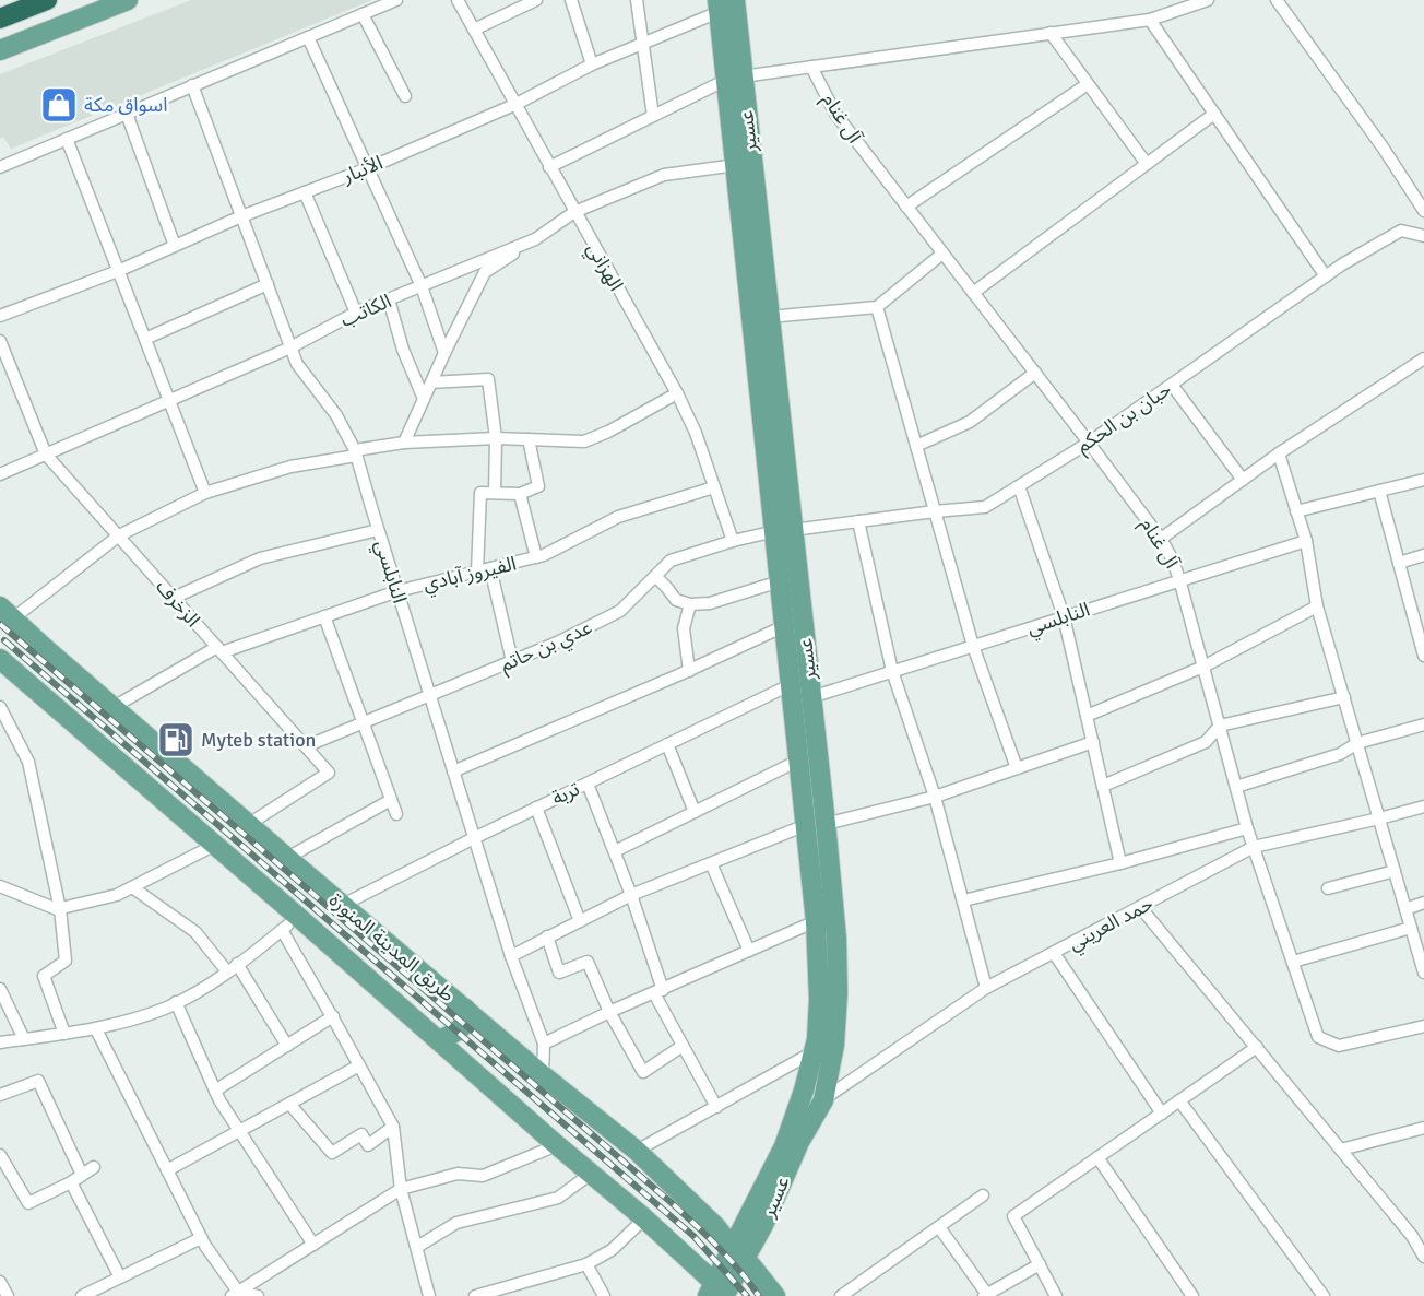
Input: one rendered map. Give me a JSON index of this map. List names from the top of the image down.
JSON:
{
  "streets": {
    "main road": ["عسير", "طريق المدينة المنورة"],
    "street": [
      "آل غنام",
      "الأنبار",
      "الهزاني",
      "الكاتب",
      "حبان بن الحكم",
      "النابلسي",
      "الفيروز آبادي",
      "الزخرف",
      "عدي بن حاتم",
      "تربة",
      "حمد العريني"
    ]
  },
  "crossings": [
    ["آل غنام", "حبان بن الحكم"],
    ["آل غنام", "النابلسي"],
    ["آل غنام", "حمد العريني"],
    ["عسير", "الأنبار"],
    ["عسير", "الكاتب"],
    ["عسير", "حبان بن الحكم"],
    ["عسير", "النابلسي"],
    ["عسير", "عدي بن حاتم"],
    ["عسير", "تربة"],
    ["عسير", "حمد العريني"],
    ["عسير", "طريق المدينة المنورة"],
    ["الأنبار", "الهزاني"],
    ["الأنبار", "النابلسي"],
    ["الهزاني", "الكاتب"],
    ["الهزاني", "الفيروز آبادي"],
    ["الهزاني", "عدي بن حاتم"],
    ["الكاتب", "النابلسي"],
    ["الكاتب", "الزخرف"],
    ["حبان بن الحكم", "عدي بن حاتم"],
    ["النابلسي", "الفيروز آبادي"],
    ["النابلسي", "عدي بن حاتم"],
    ["النابلسي", "تربة"],
    ["النابلسي", "طريق المدينة المنورة"],
    ["الفيروز آبادي", "الزخرف"],
    ["الفيروز آبادي", "طريق المدينة المنورة"],
    ["الزخرف", "عدي بن حاتم"],
    ["الزخرف", "طريق المدينة المنورة"],
    ["تربة", "طريق المدينة المنورة"]
  ],
  "places": {
    "shop": ["اسواق مكة"],
    "fuel station": ["Myteb station"]
  }
}
